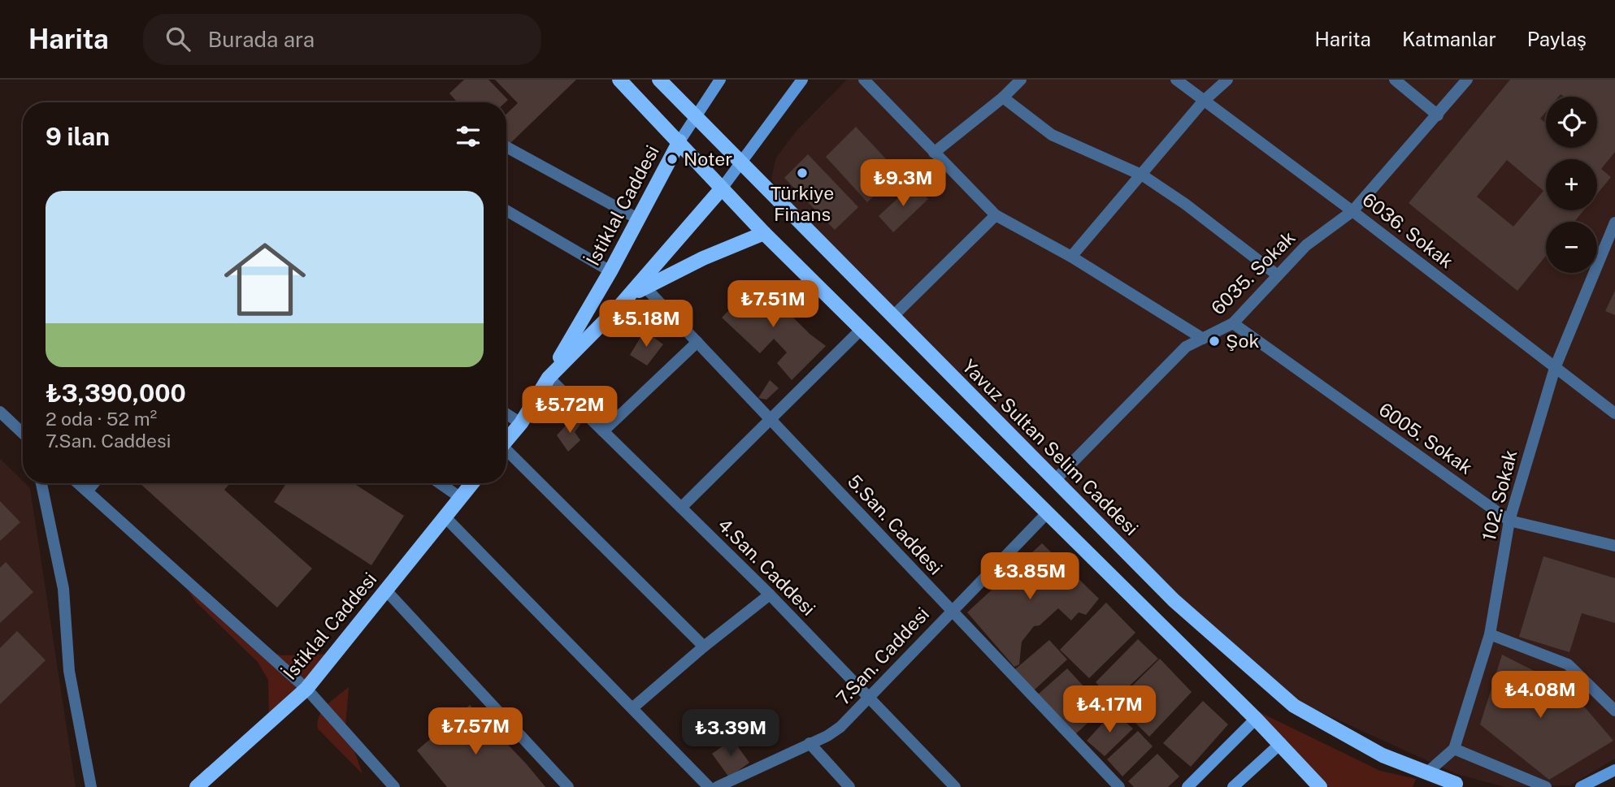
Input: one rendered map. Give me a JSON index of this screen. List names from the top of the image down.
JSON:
{
  "streets": {
    "main road": ["İstiklal Caddesi", "Yavuz Sultan Selim Caddesi"],
    "street": [
      "6036. Sokak",
      "6035. Sokak",
      "6005. Sokak",
      "102. Sokak",
      "5.San. Caddesi",
      "4.San. Caddesi",
      "7.San. Caddesi"
    ]
  },
  "crossings": [
    ["İstiklal Caddesi", "5.San. Caddesi"],
    ["İstiklal Caddesi", "4.San. Caddesi"],
    ["6036. Sokak", "6035. Sokak"],
    ["6036. Sokak", "102. Sokak"],
    ["6035. Sokak", "6005. Sokak"],
    ["6035. Sokak", "Yavuz Sultan Selim Caddesi"],
    ["6005. Sokak", "102. Sokak"],
    ["5.San. Caddesi", "7.San. Caddesi"],
    ["4.San. Caddesi", "7.San. Caddesi"]
  ],
  "places": ["Noter", "Türkiye Finans", "Şok"],
  "page": {
    "header": "Harita",
    "search": "Burada ara",
    "nav": ["Harita", "Katmanlar", "Paylaş"],
    "map_buttons": ["+", "−"],
    "heading": "9 ilan",
    "price": [
      "₺9.3M",
      "₺7.51M",
      "₺5.18M",
      "₺5.72M",
      "₺3.85M",
      "₺4.08M",
      "₺4.17M",
      "₺7.57M",
      "₺3.39M"
    ],
    "list": [
      {
        "name": "₺3,390,000",
        "note": "2 oda · 52 m² · 7.San. Caddesi"
      }
    ]
  }
}
